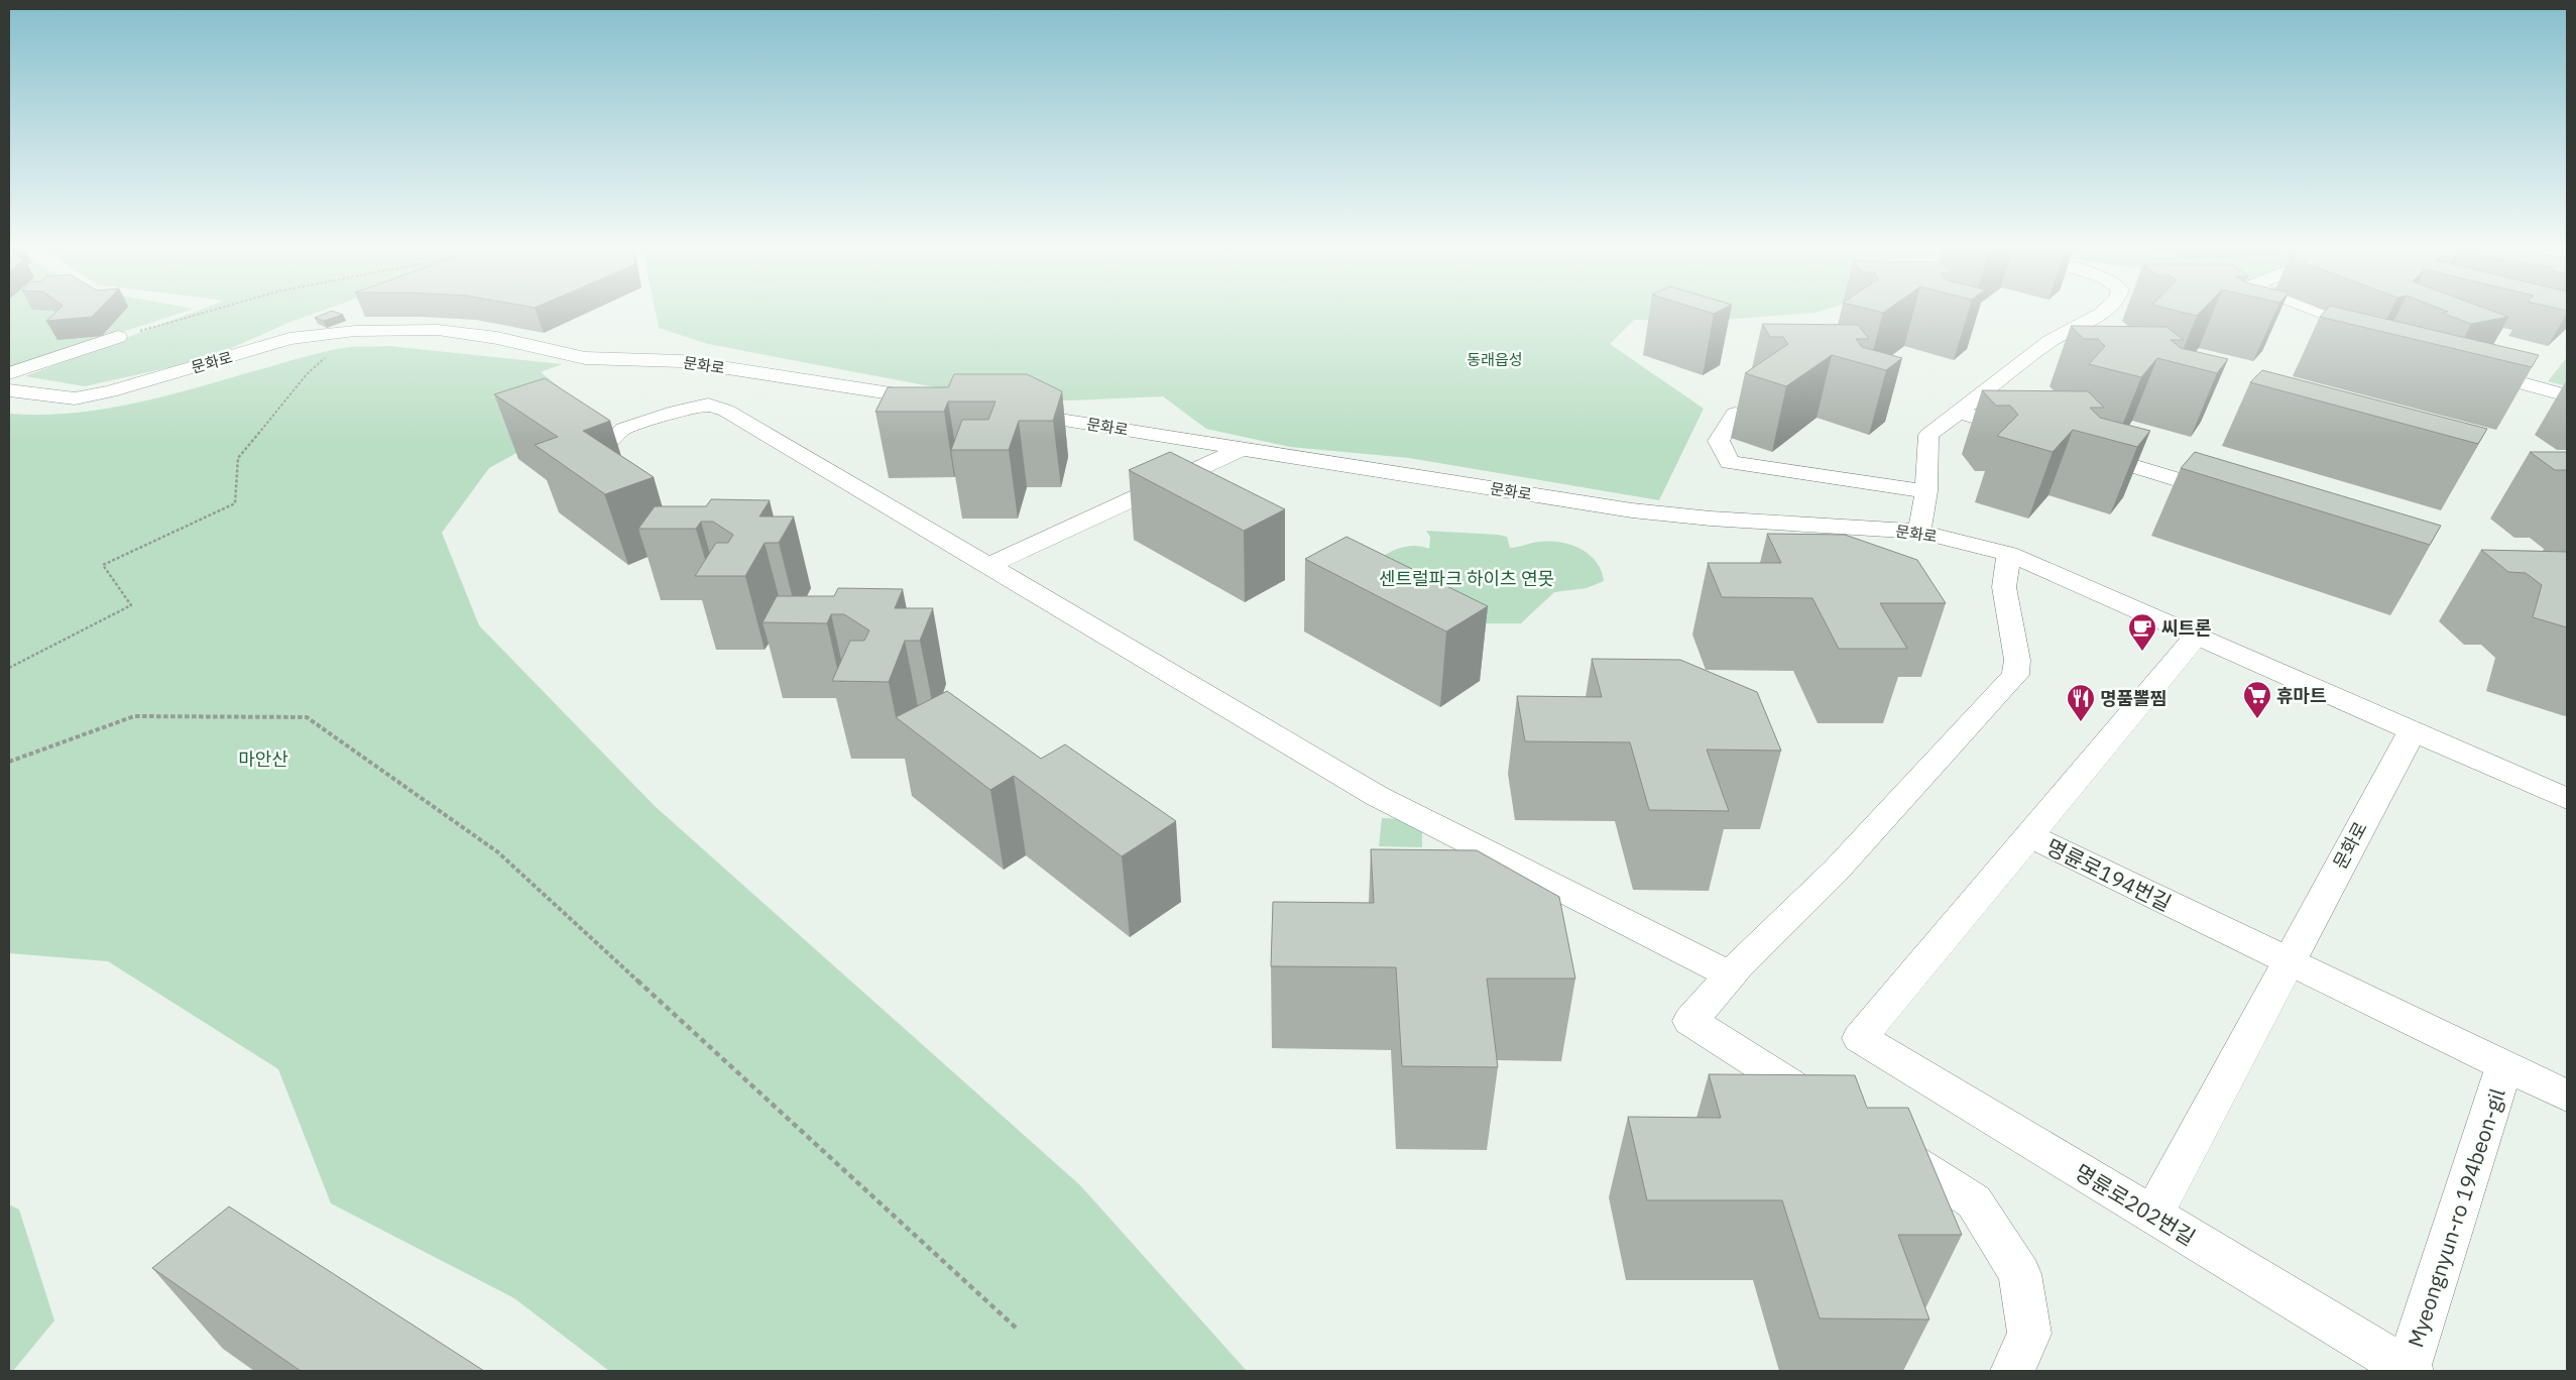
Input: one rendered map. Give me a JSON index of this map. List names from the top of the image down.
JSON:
{
  "streets": {
    "street": [
      "문화로",
      "명륜로194번길",
      "명륜로202번길",
      "Myeongnyun-ro 194beon-gil"
    ]
  },
  "crossings": [
    ["문화로", "명륜로194번길"],
    ["명륜로194번길", "명륜로202번길"],
    ["명륜로194번길", "Myeongnyun-ro 194beon-gil"],
    ["명륜로202번길", "Myeongnyun-ro 194beon-gil"]
  ],
  "parks": ["동래읍성", "센트럴파크 하이츠 연못", "마안산"],
  "places": {
    "cafe": ["씨트론"],
    "supermarket": ["휴마트"],
    "restaurant": ["명품뽈찜"]
  }
}
